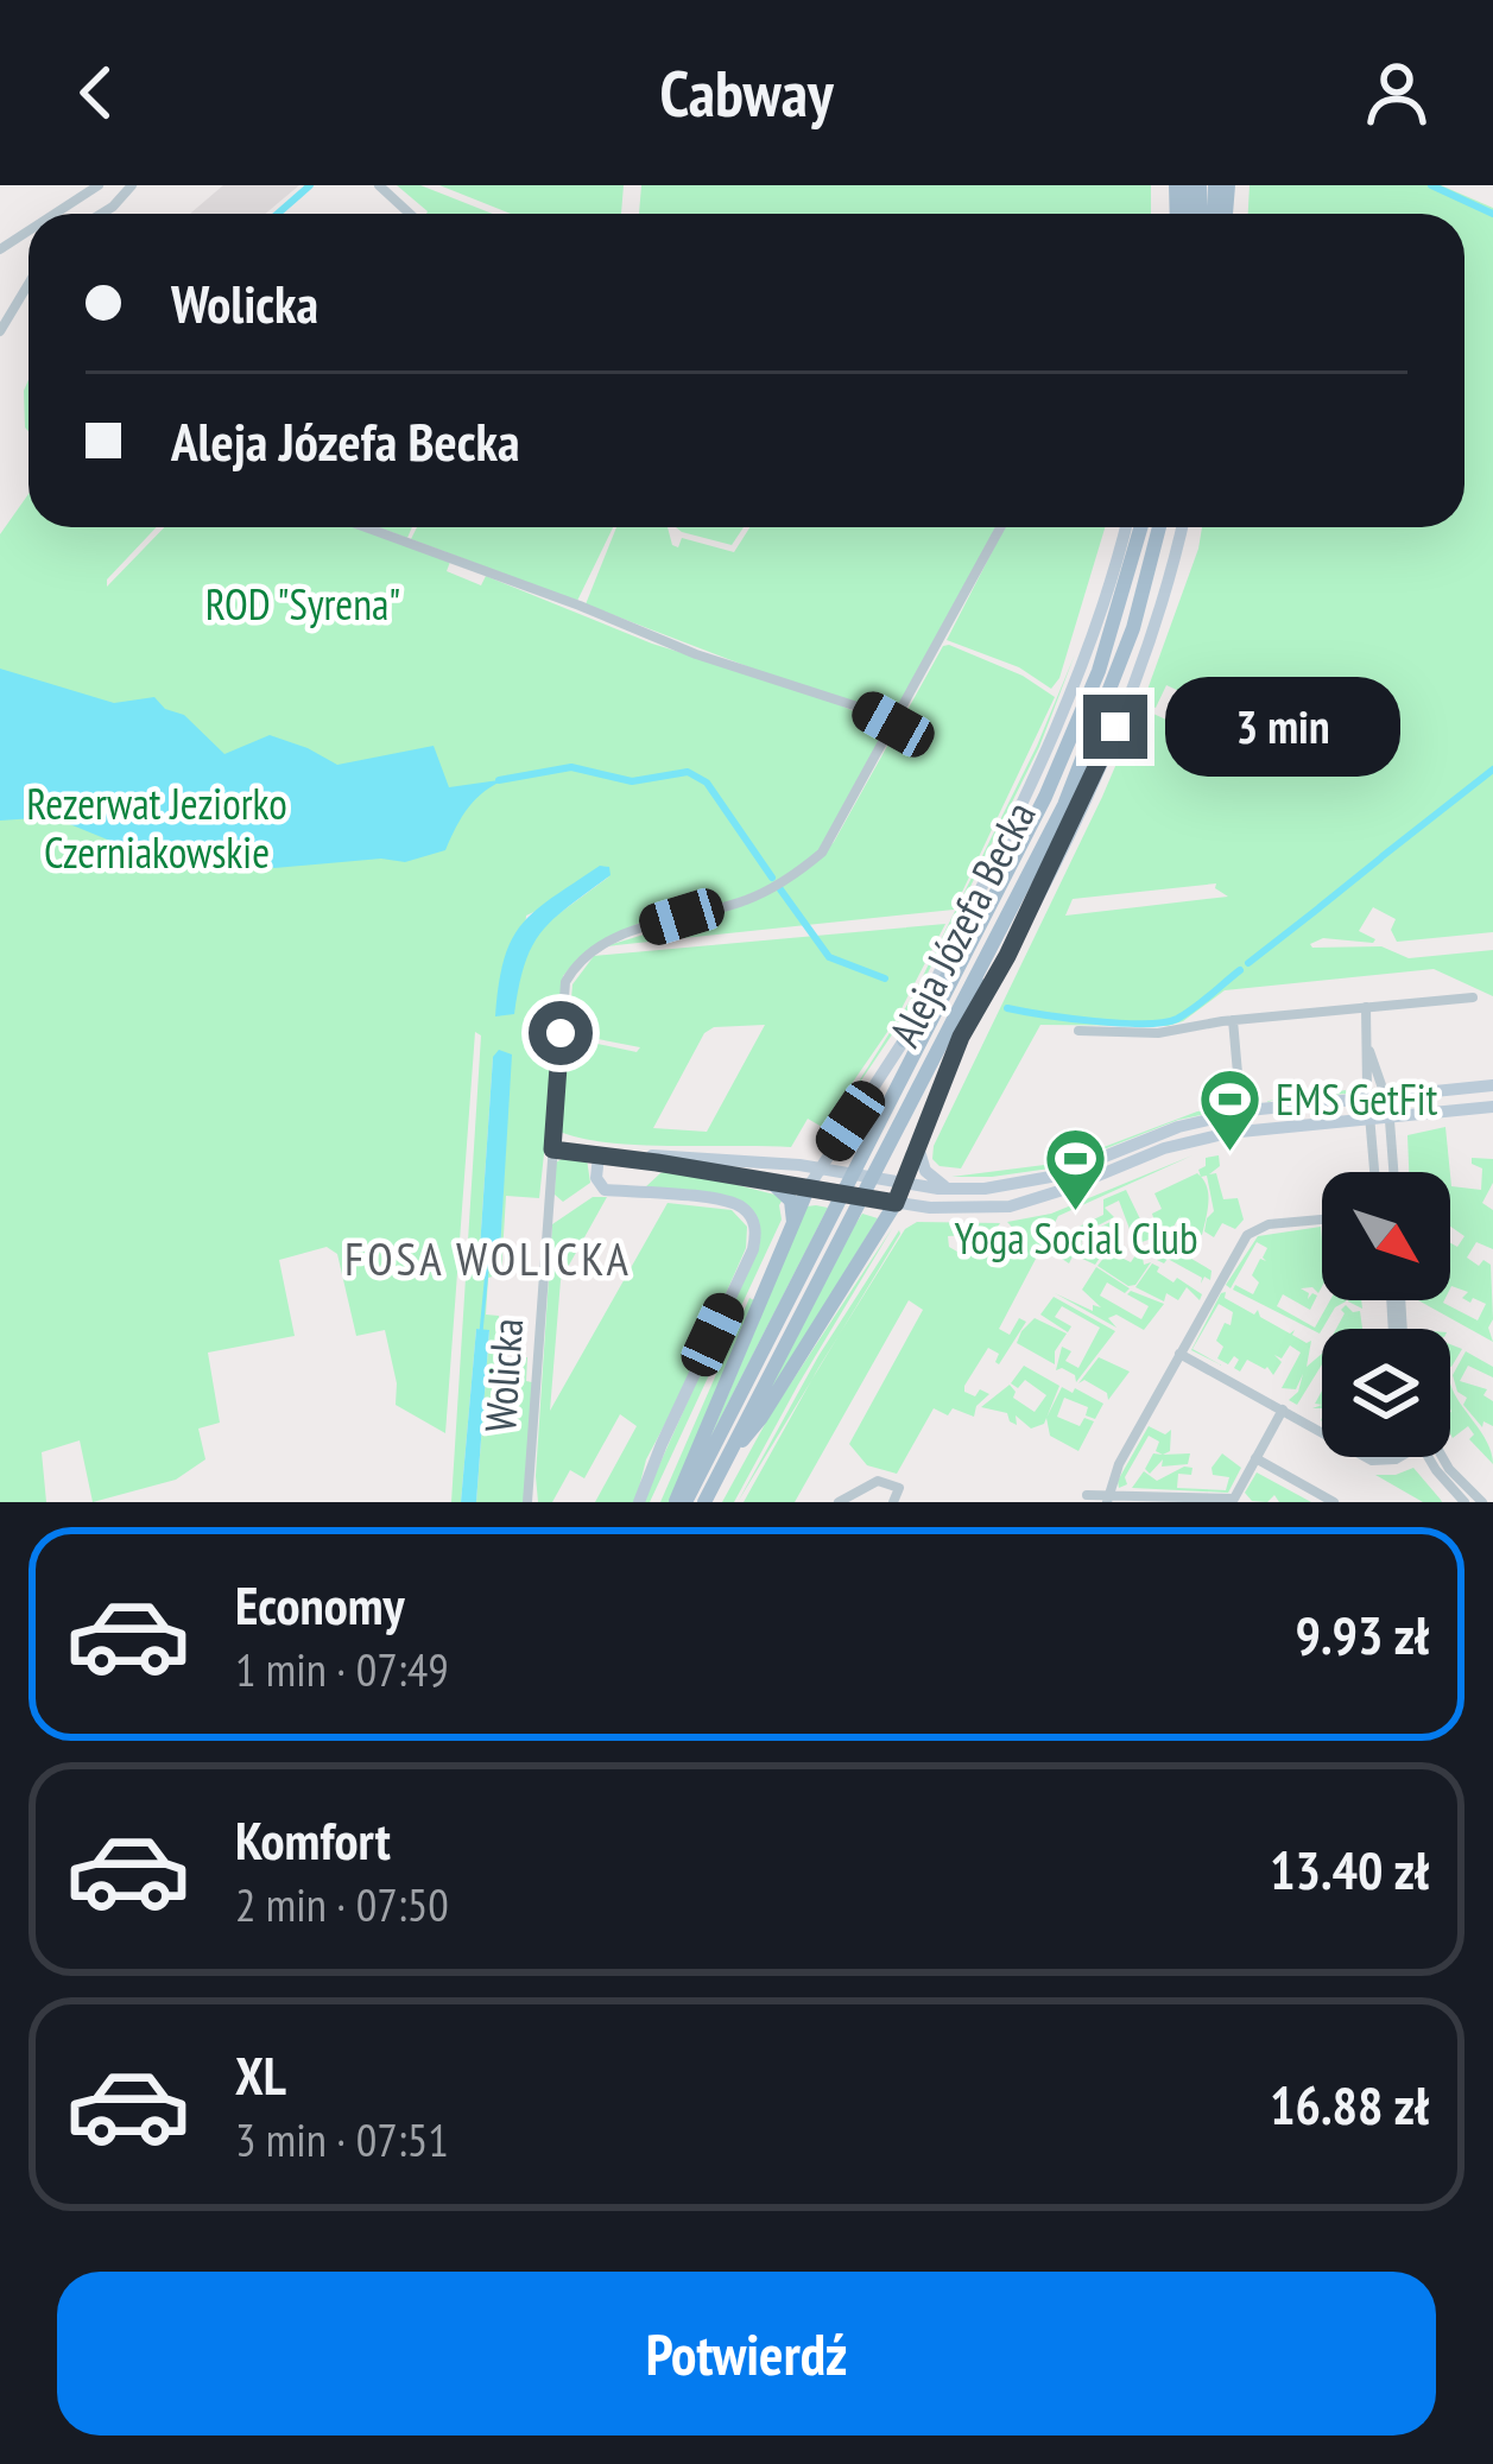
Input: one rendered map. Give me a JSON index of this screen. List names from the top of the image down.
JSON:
{
  "streets": {
    "main road": ["Aleja Józefa Becka"],
    "street": ["Wolicka"]
  },
  "districts": ["FOSA WOLICKA"],
  "parks": ["ROD \"Syrena\"", "Rezerwat Jeziorko Czerniakowskie"],
  "places": {
    "sports": ["EMS GetFit", "Yoga Social Club"]
  },
  "north": "bottom right",
  "page": {
    "header": "Cabway",
    "banner": ["Wolicka", "Aleja Józefa Becka"],
    "bubble": "3 min",
    "list": [
      {
        "name": "Economy",
        "note": "1 min · 07:49",
        "value": "9.93 zł"
      },
      {
        "name": "Komfort",
        "note": "2 min · 07:50",
        "value": "13.40 zł"
      },
      {
        "name": "XL",
        "note": "3 min · 07:51",
        "value": "16.88 zł"
      }
    ],
    "buttons": "Potwierdź"
  }
}
